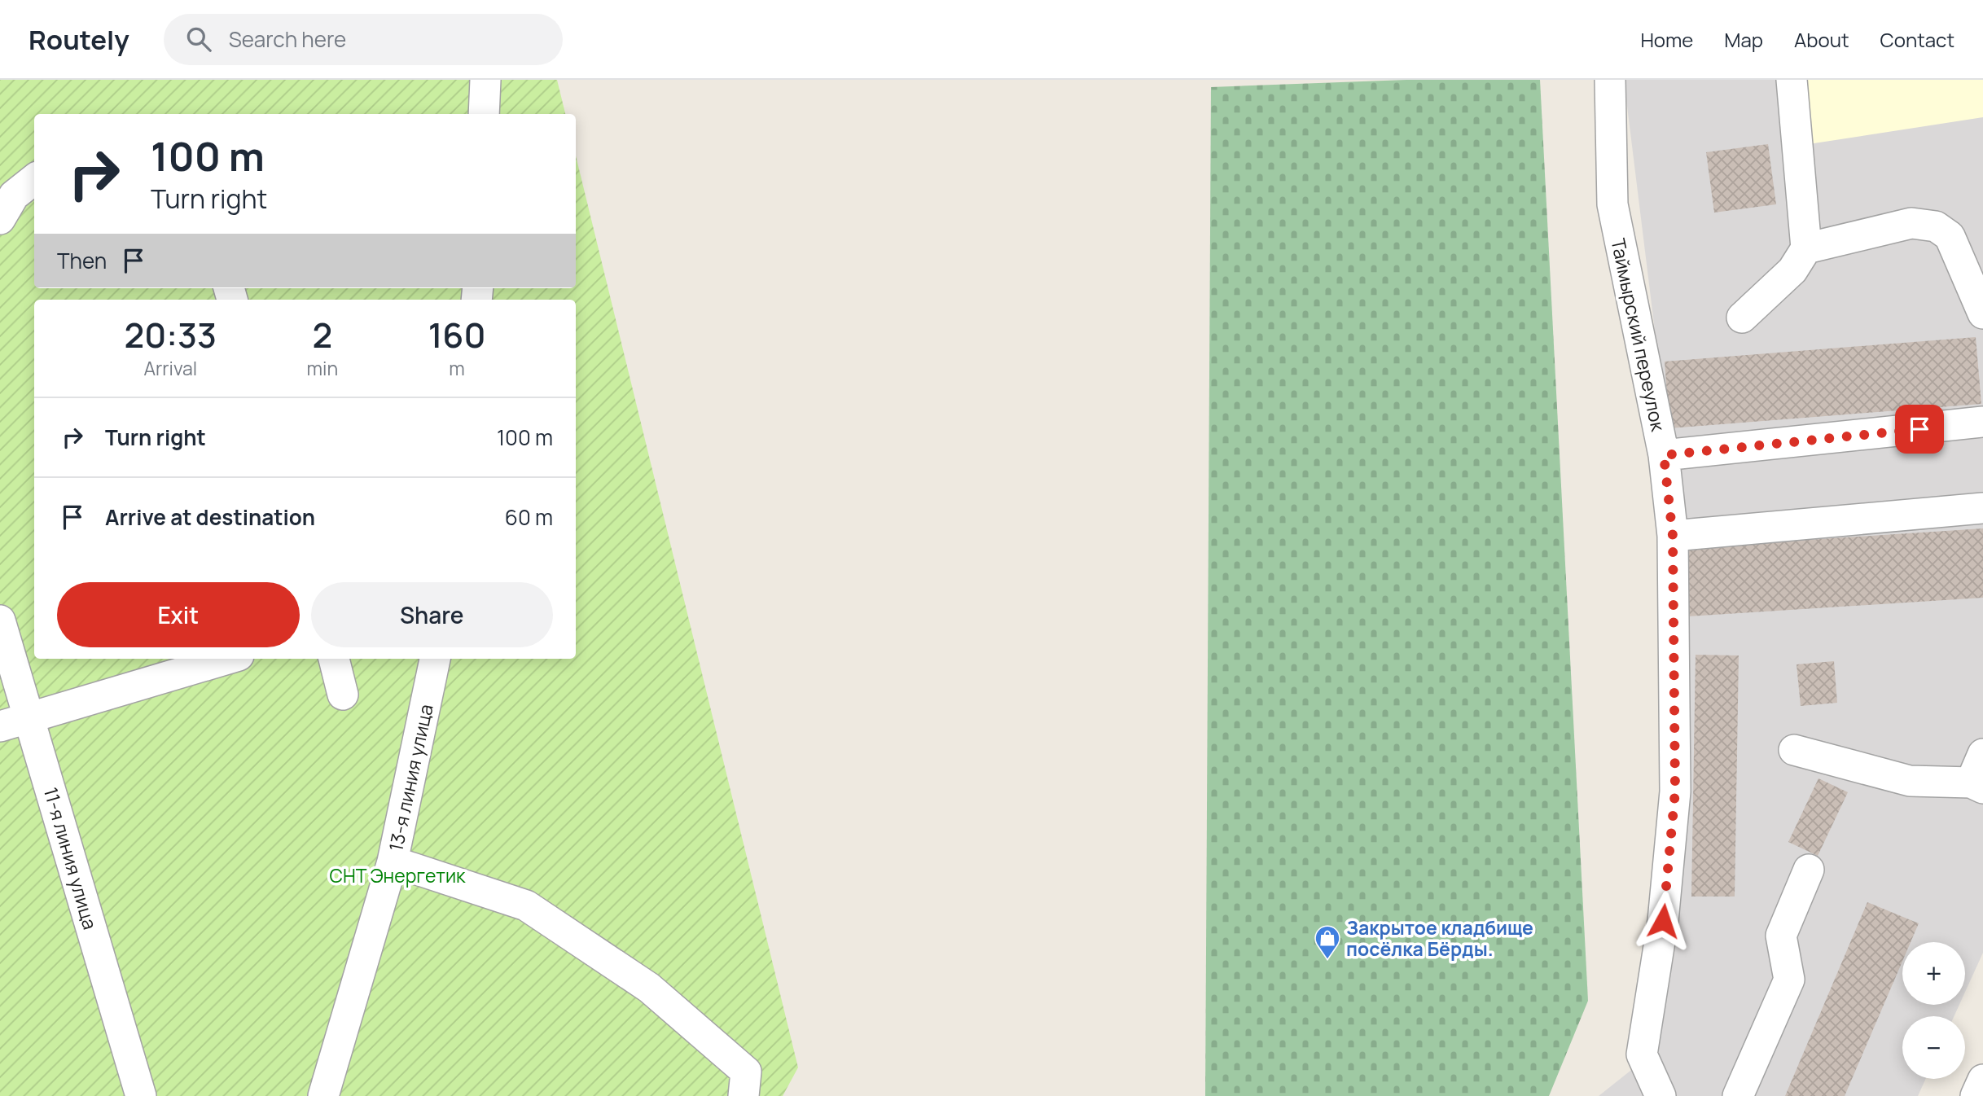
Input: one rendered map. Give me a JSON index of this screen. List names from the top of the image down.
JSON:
{
  "streets": {
    "street": ["Таймырский переулок", "13-я линия улица", "11-я линия улица"]
  },
  "parks": ["СНТ Энергетик"],
  "places": {
    "shop": ["Закрытое кладбище посёлка Бёрды."]
  },
  "page": {
    "header": "Routely",
    "search": "Search here",
    "nav": [
      "Home",
      "Map",
      "About",
      "Contact"
    ],
    "turn": ["100 m", "Turn right"],
    "then": "Then",
    "eta": [
      "20:33",
      "Arrival",
      "2",
      "min",
      "160",
      "m"
    ],
    "list": [
      {
        "name": "Turn right",
        "value": "100 m"
      },
      {
        "name": "Arrive at destination",
        "value": "60 m"
      }
    ],
    "buttons": ["Exit", "Share"],
    "map_buttons": ["+", "−"]
  }
}
